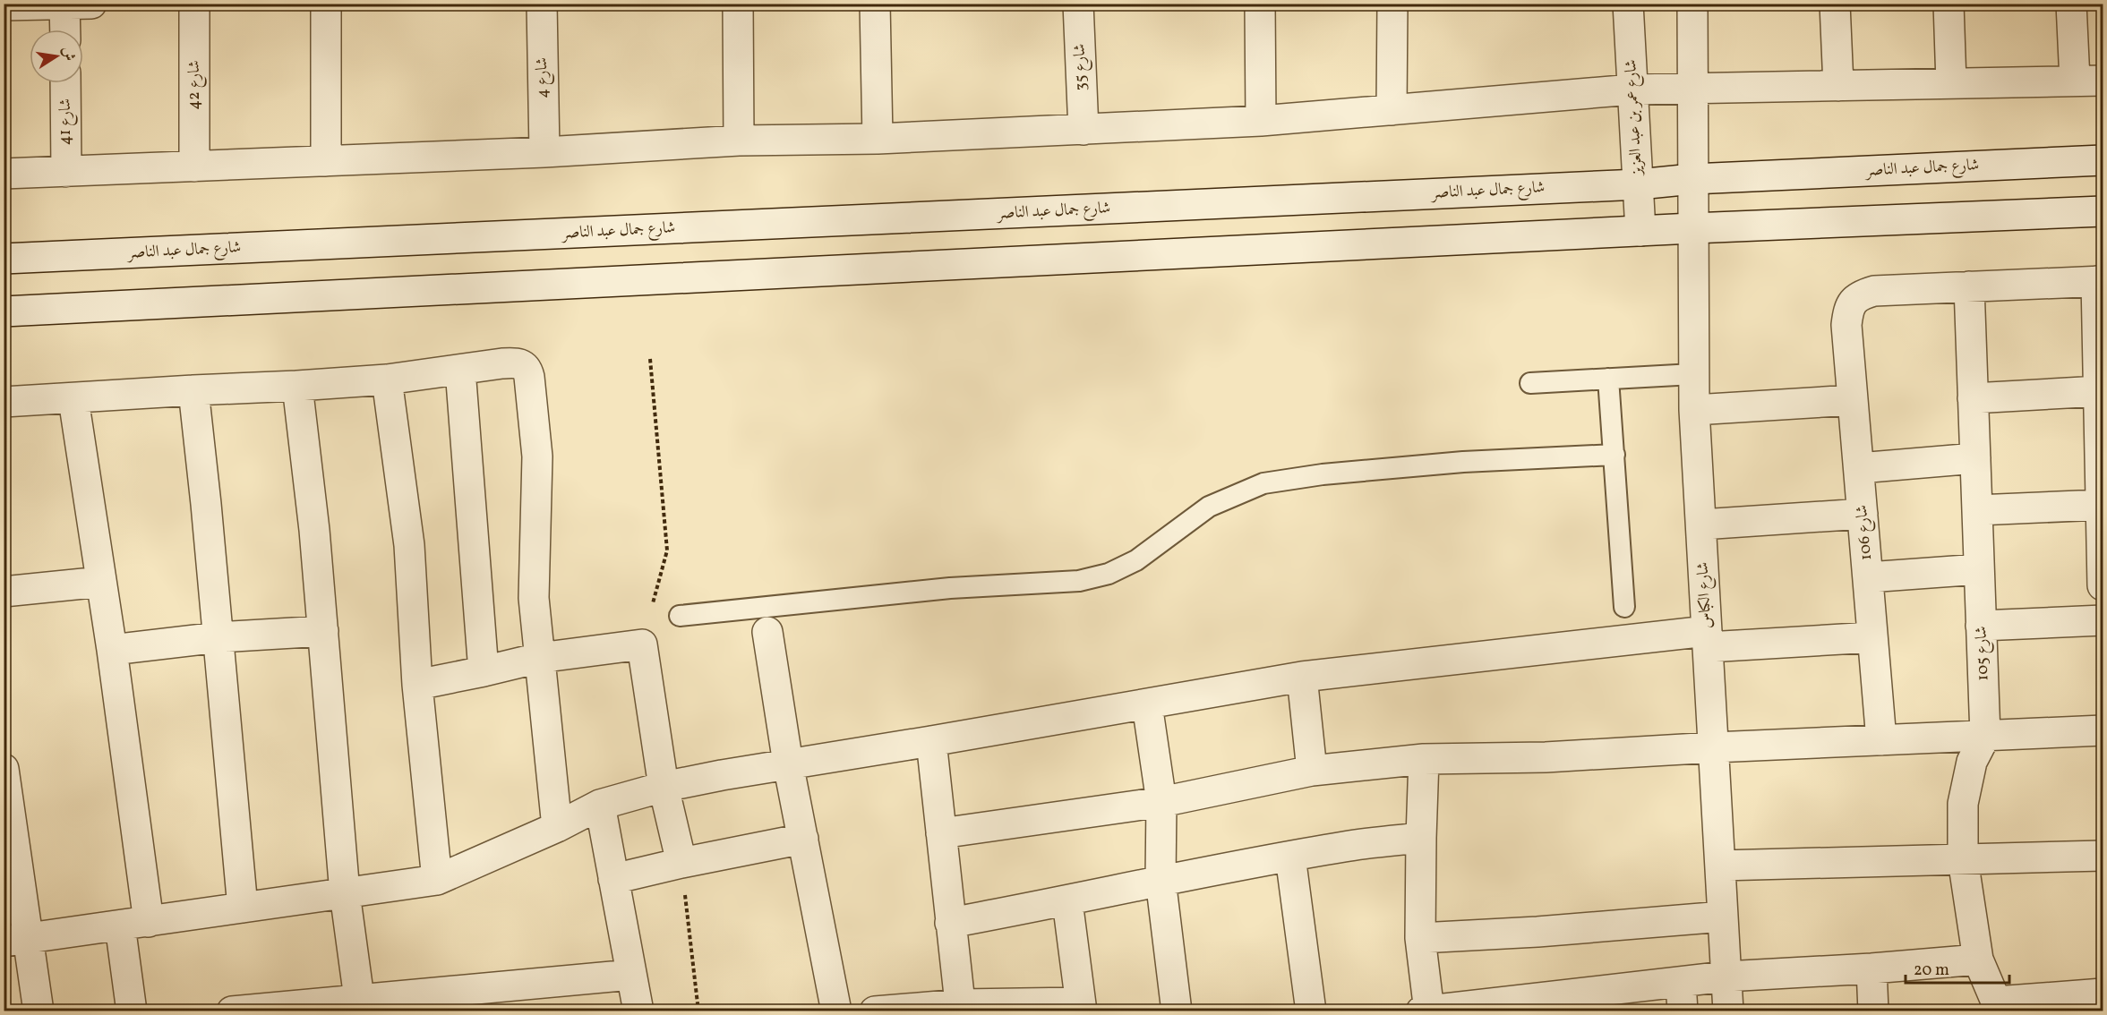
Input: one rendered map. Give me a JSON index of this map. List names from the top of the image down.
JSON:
{
  "streets": {
    "street": [
      "شارع 35",
      "شارع 4",
      "شارع 42",
      "شارع عمر بن عبد العزيز",
      "شارع 41",
      "شارع جمال عبد الناصر",
      "شارع 106",
      "شارع الكباس",
      "شارع 105"
    ]
  },
  "crossings": [
    ["شارع عمر بن عبد العزيز", "شارع جمال عبد الناصر"],
    ["شارع جمال عبد الناصر", "شارع الكباس"],
    ["شارع 106", "شارع 105"]
  ],
  "scale_bar": "20 m",
  "north": "right"
}
